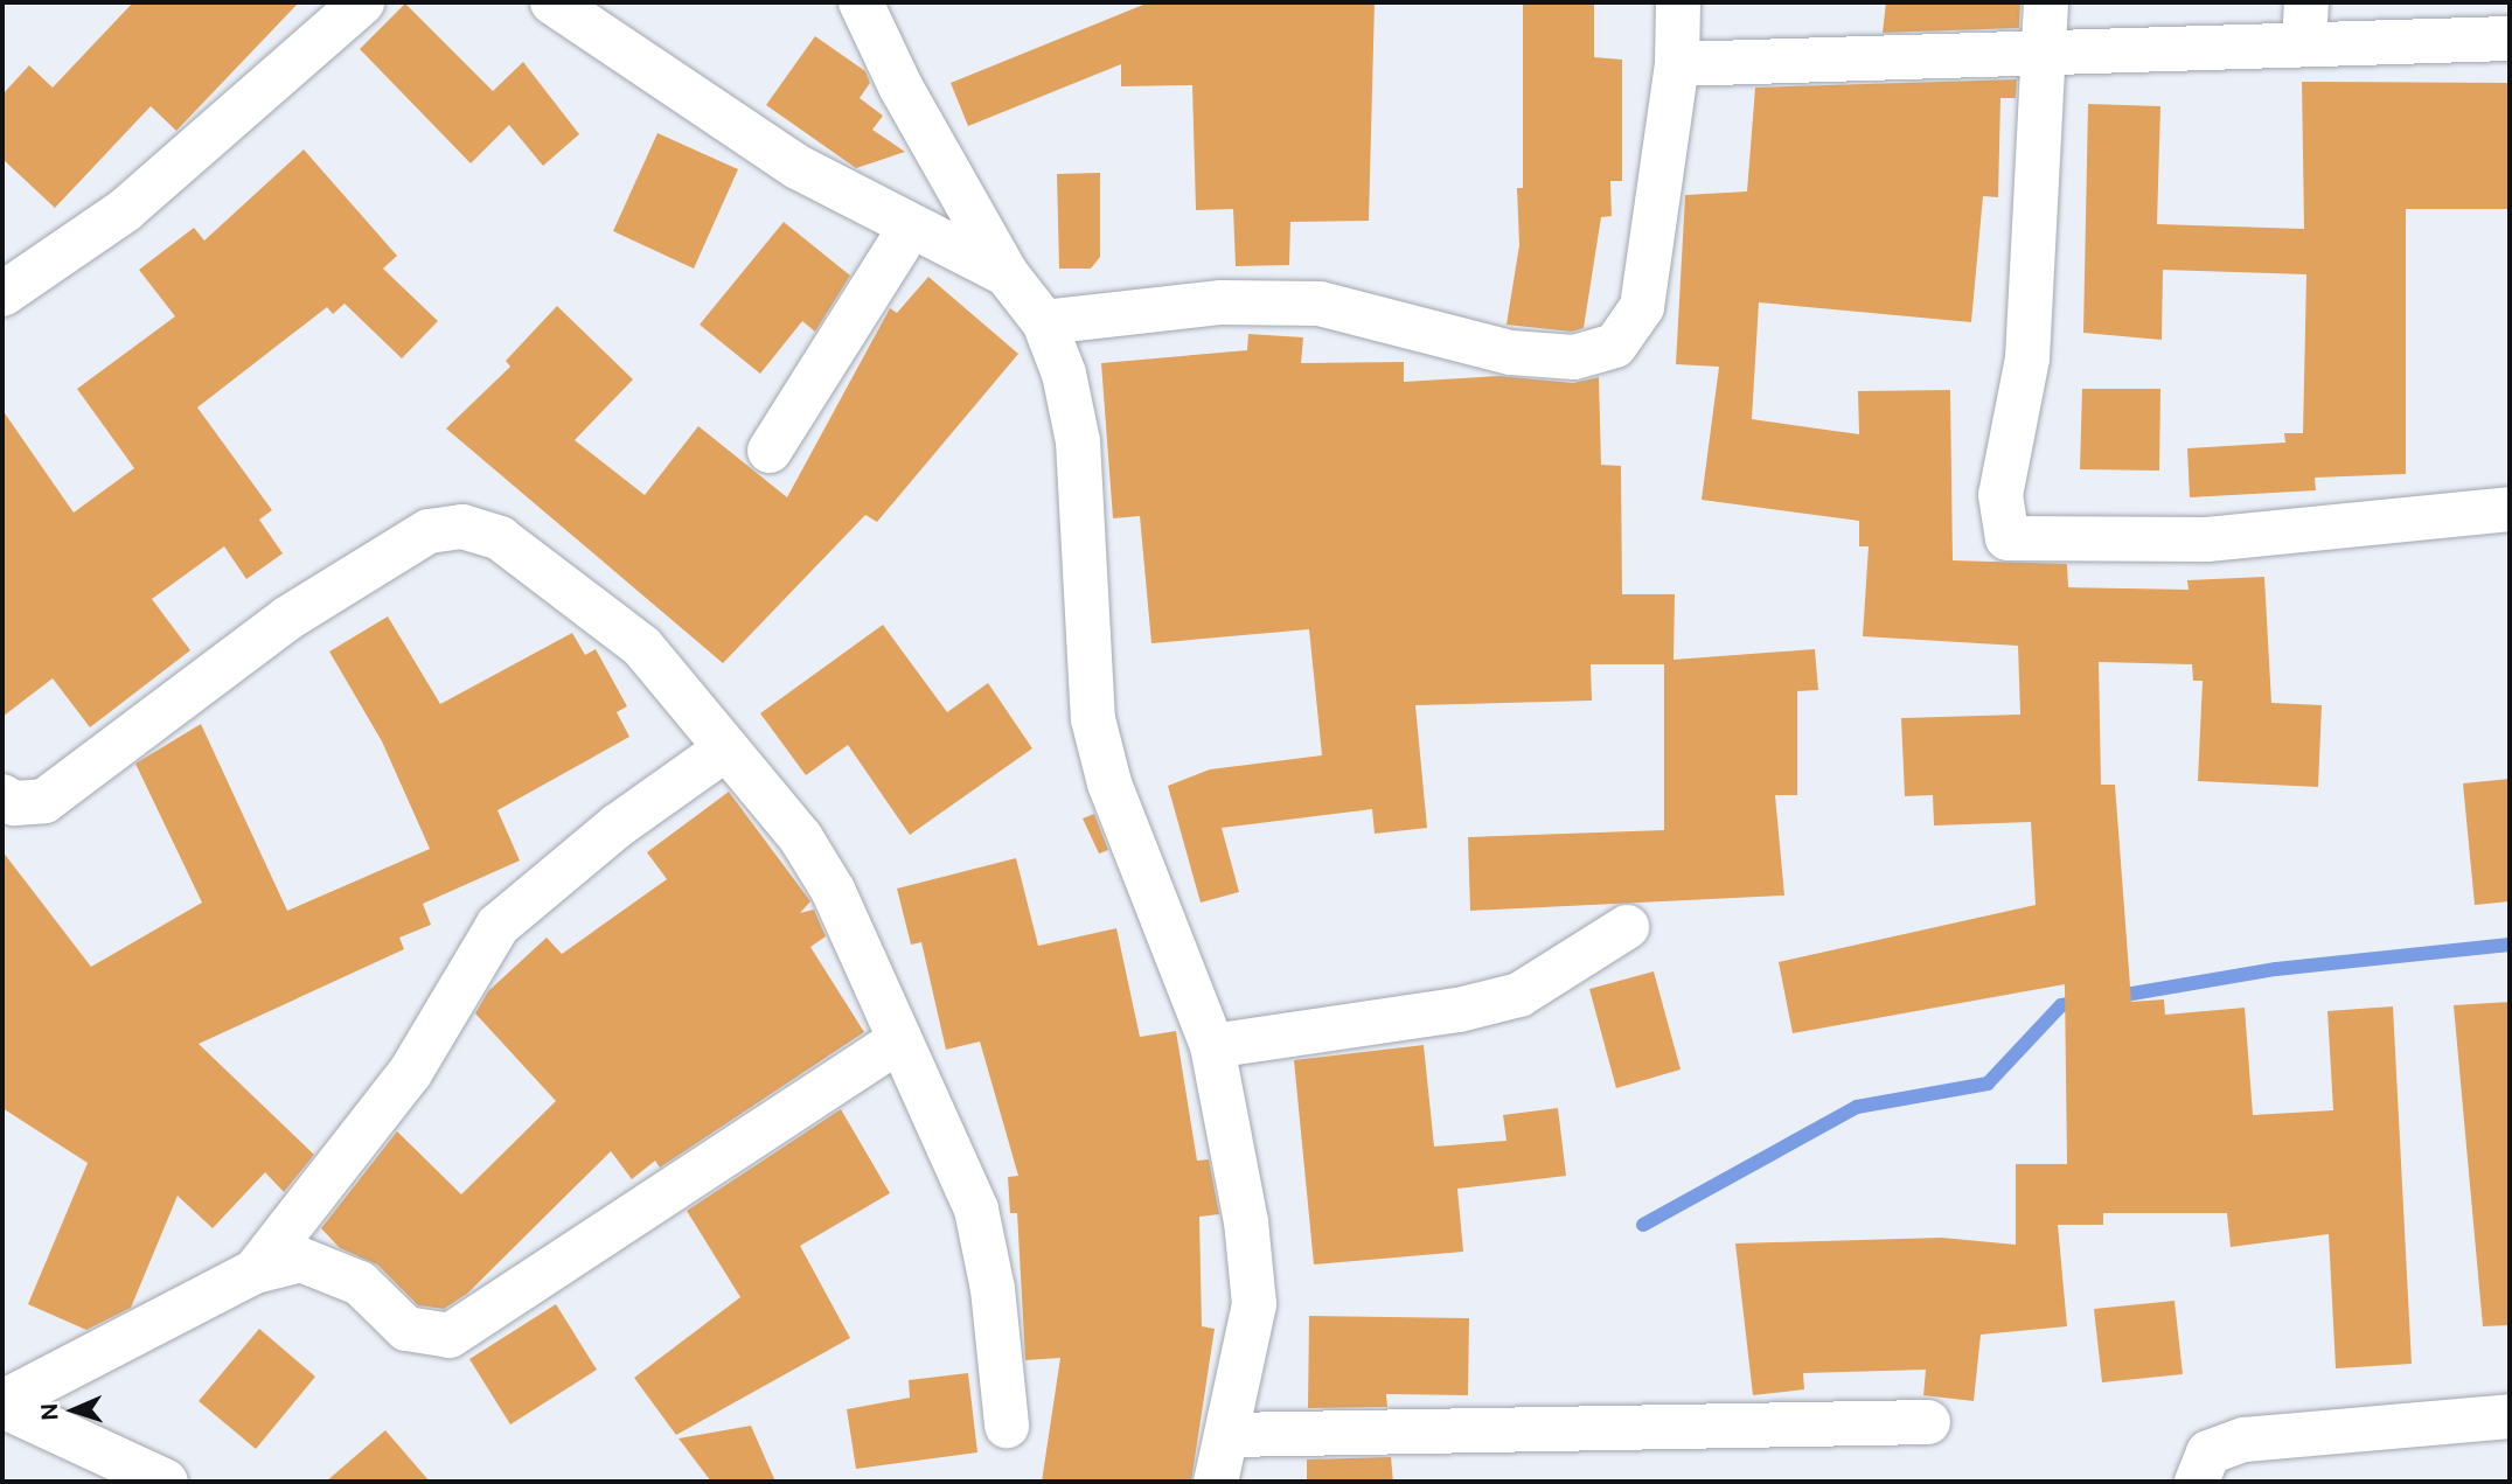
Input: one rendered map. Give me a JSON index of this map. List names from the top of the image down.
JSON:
{
  "north": "left"
}
